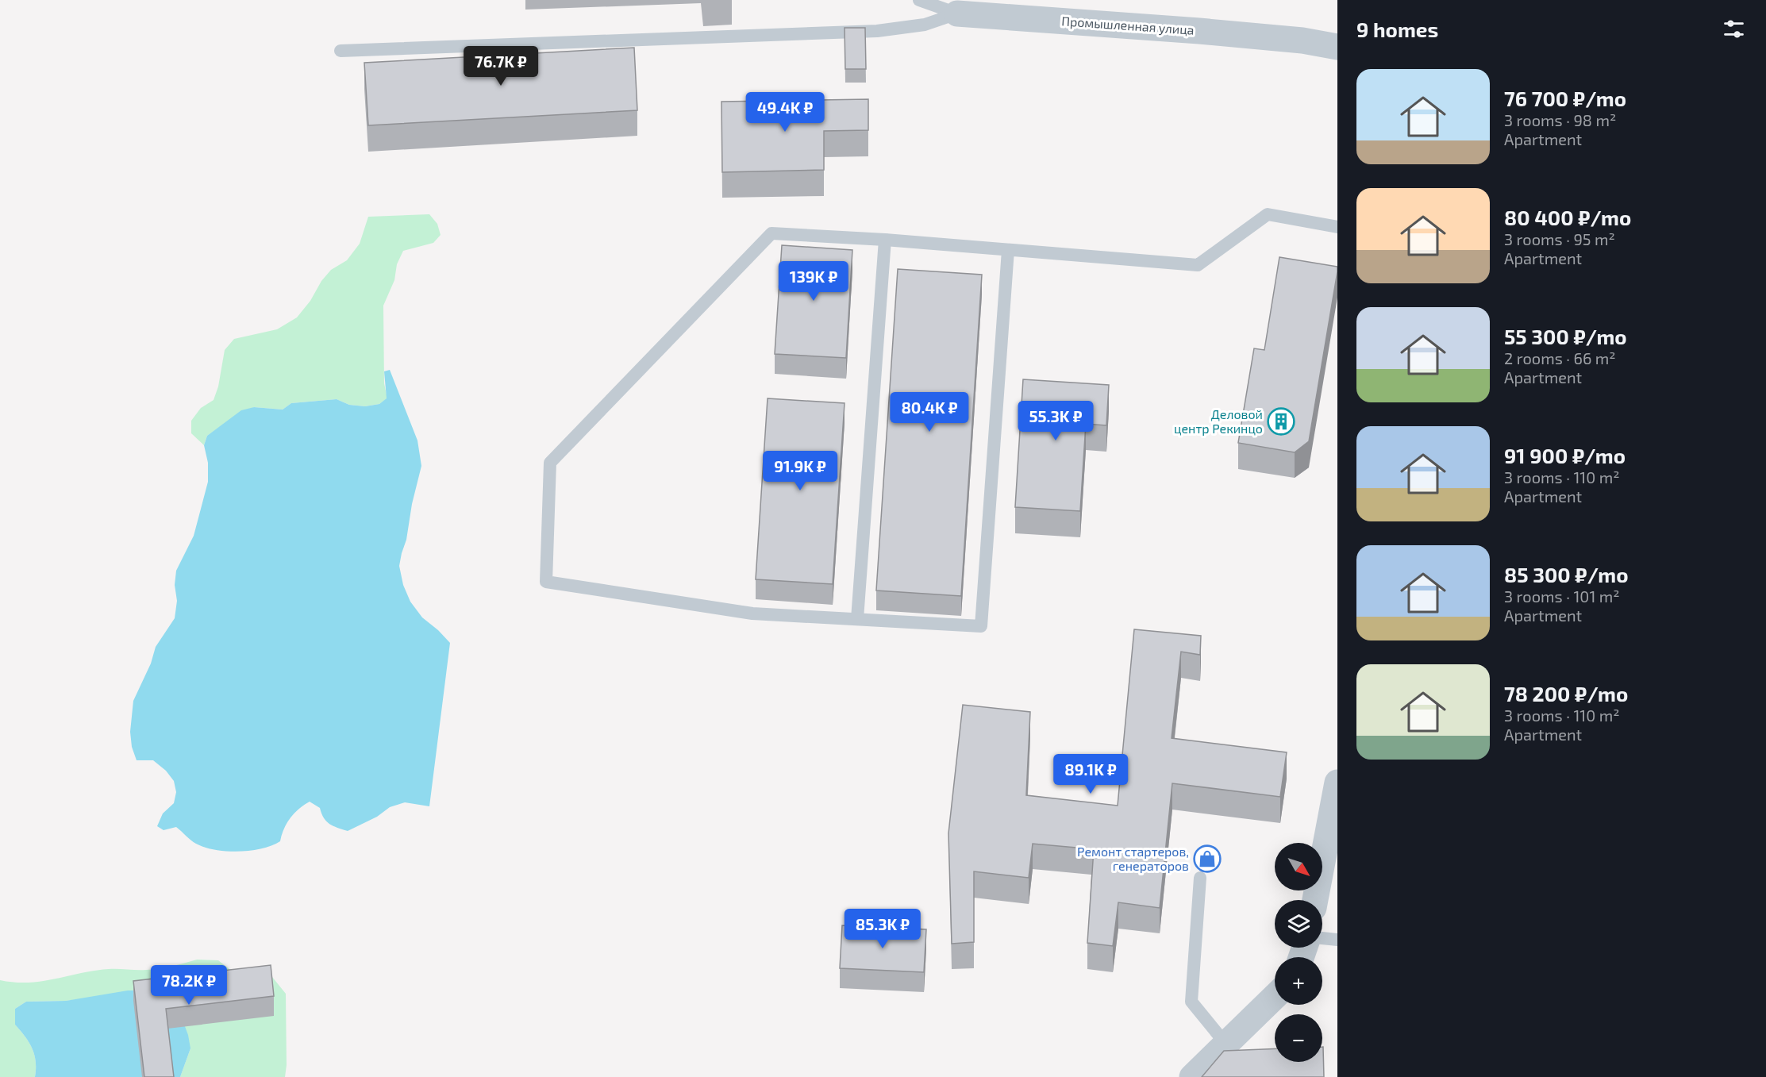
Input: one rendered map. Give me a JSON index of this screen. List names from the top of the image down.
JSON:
{
  "streets": {
    "street": ["Промышленная улица"]
  },
  "places": {
    "building": ["Деловой центр Рекинцо"],
    "shop": ["Ремонт стартеров, генераторов"]
  },
  "north": "bottom right",
  "page": {
    "heading": "9 homes",
    "price": [
      "76.7K ₽",
      "49.4K ₽",
      "139K ₽",
      "80.4K ₽",
      "55.3K ₽",
      "91.9K ₽",
      "89.1K ₽",
      "85.3K ₽",
      "78.2K ₽"
    ],
    "list": [
      {
        "name": "76 700 ₽/mo",
        "note": "3 rooms · 98 m² · Apartment"
      },
      {
        "name": "80 400 ₽/mo",
        "note": "3 rooms · 95 m² · Apartment"
      },
      {
        "name": "55 300 ₽/mo",
        "note": "2 rooms · 66 m² · Apartment"
      },
      {
        "name": "91 900 ₽/mo",
        "note": "3 rooms · 110 m² · Apartment"
      },
      {
        "name": "85 300 ₽/mo",
        "note": "3 rooms · 101 m² · Apartment"
      },
      {
        "name": "78 200 ₽/mo",
        "note": "3 rooms · 110 m² · Apartment"
      }
    ],
    "map_buttons": ["+", "−"]
  }
}
